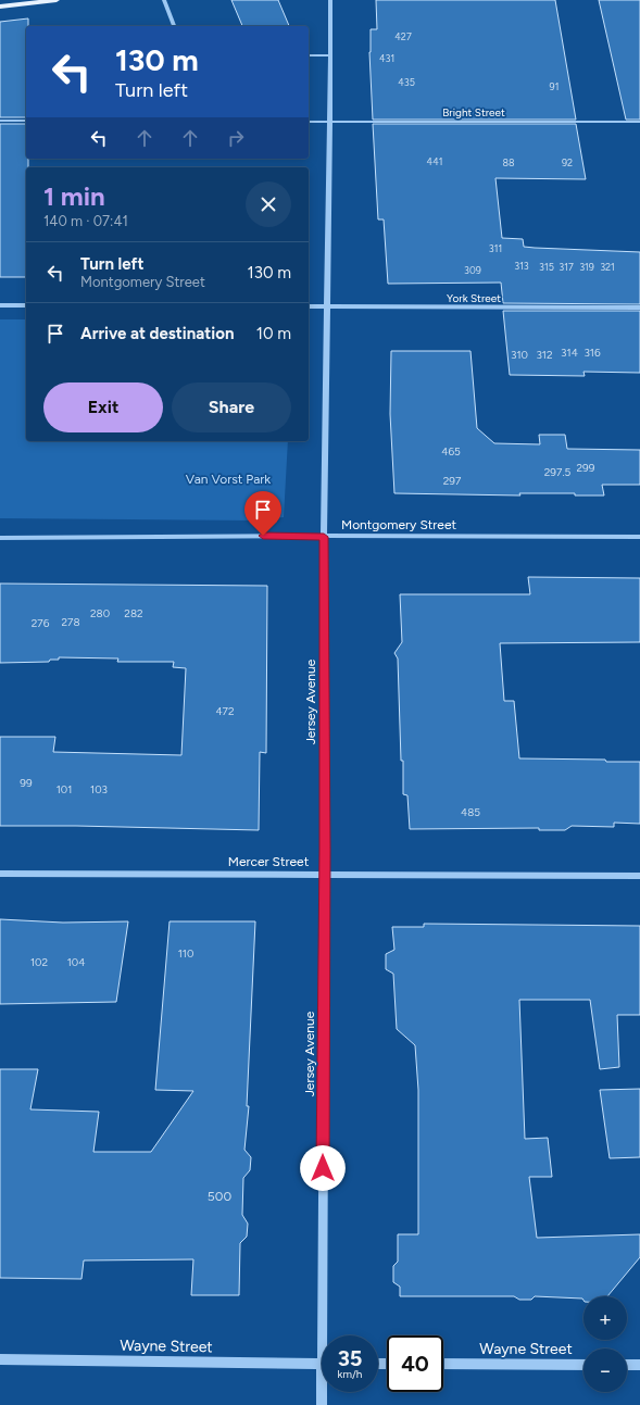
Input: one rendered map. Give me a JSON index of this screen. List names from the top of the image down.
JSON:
{
  "streets": {
    "street": [
      "Bright Street",
      "York Street",
      "Montgomery Street",
      "Jersey Avenue",
      "Mercer Street",
      "Wayne Street"
    ]
  },
  "crossings": [
    ["Bright Street", "Jersey Avenue"],
    ["York Street", "Jersey Avenue"],
    ["Montgomery Street", "Jersey Avenue"],
    ["Jersey Avenue", "Mercer Street"]
  ],
  "parks": ["Van Vorst Park"],
  "house_numbers": [
    "427",
    "431",
    "435",
    "91",
    "441",
    "88",
    "92",
    "311",
    "313",
    "315",
    "317",
    "319",
    "321",
    "309",
    "314",
    "316",
    "310",
    "312",
    "465",
    "299",
    "297.5",
    "297",
    "280",
    "282",
    "278",
    "276",
    "472",
    "99",
    "101",
    "103",
    "485",
    "110",
    "102",
    "104",
    "500"
  ],
  "page": {
    "turn": ["130 m", "Turn left"],
    "heading": ["1 min", "140 m · 07:41"],
    "list": [
      {
        "name": "Turn left",
        "note": "Montgomery Street",
        "value": "130 m"
      },
      {
        "name": "Arrive at destination",
        "value": "10 m"
      }
    ],
    "buttons": ["Exit", "Share"],
    "map_buttons": ["+", "−"],
    "speed": "35 km/h",
    "limit": "40"
  }
}
